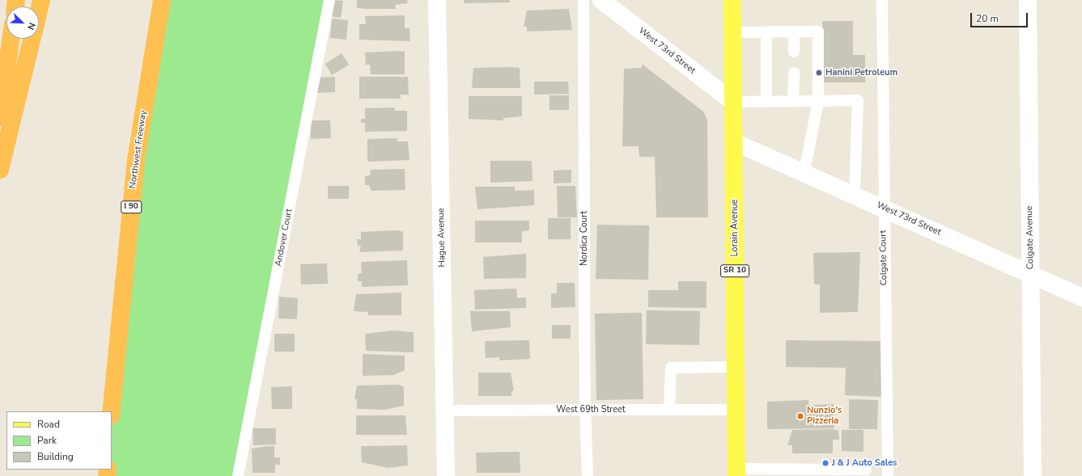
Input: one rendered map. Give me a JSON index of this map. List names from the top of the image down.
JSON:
{
  "streets": {
    "highway": ["Northwest Freeway", "I 90"],
    "main road": ["Lorain Avenue", "SR 10"],
    "street": ["West 73rd Street", "Hague Avenue", "Colgate Avenue"],
    "lane": [
      "Andover Court",
      "Nordica Court",
      "Colgate Court",
      "West 69th Street"
    ]
  },
  "crossings": [
    ["West 73rd Street", "Lorain Avenue"],
    ["West 73rd Street", "Colgate Avenue"],
    ["West 73rd Street", "Colgate Court"],
    ["Lorain Avenue", "West 69th Street"],
    ["Hague Avenue", "West 69th Street"],
    ["Nordica Court", "West 69th Street"]
  ],
  "places": ["Hanini Petroleum", "Nunzio's Pizzeria", "J & J Auto Sales"],
  "legend": ["Road", "Park", "Building"],
  "scale_bar": "20 m",
  "north": "bottom right"
}
